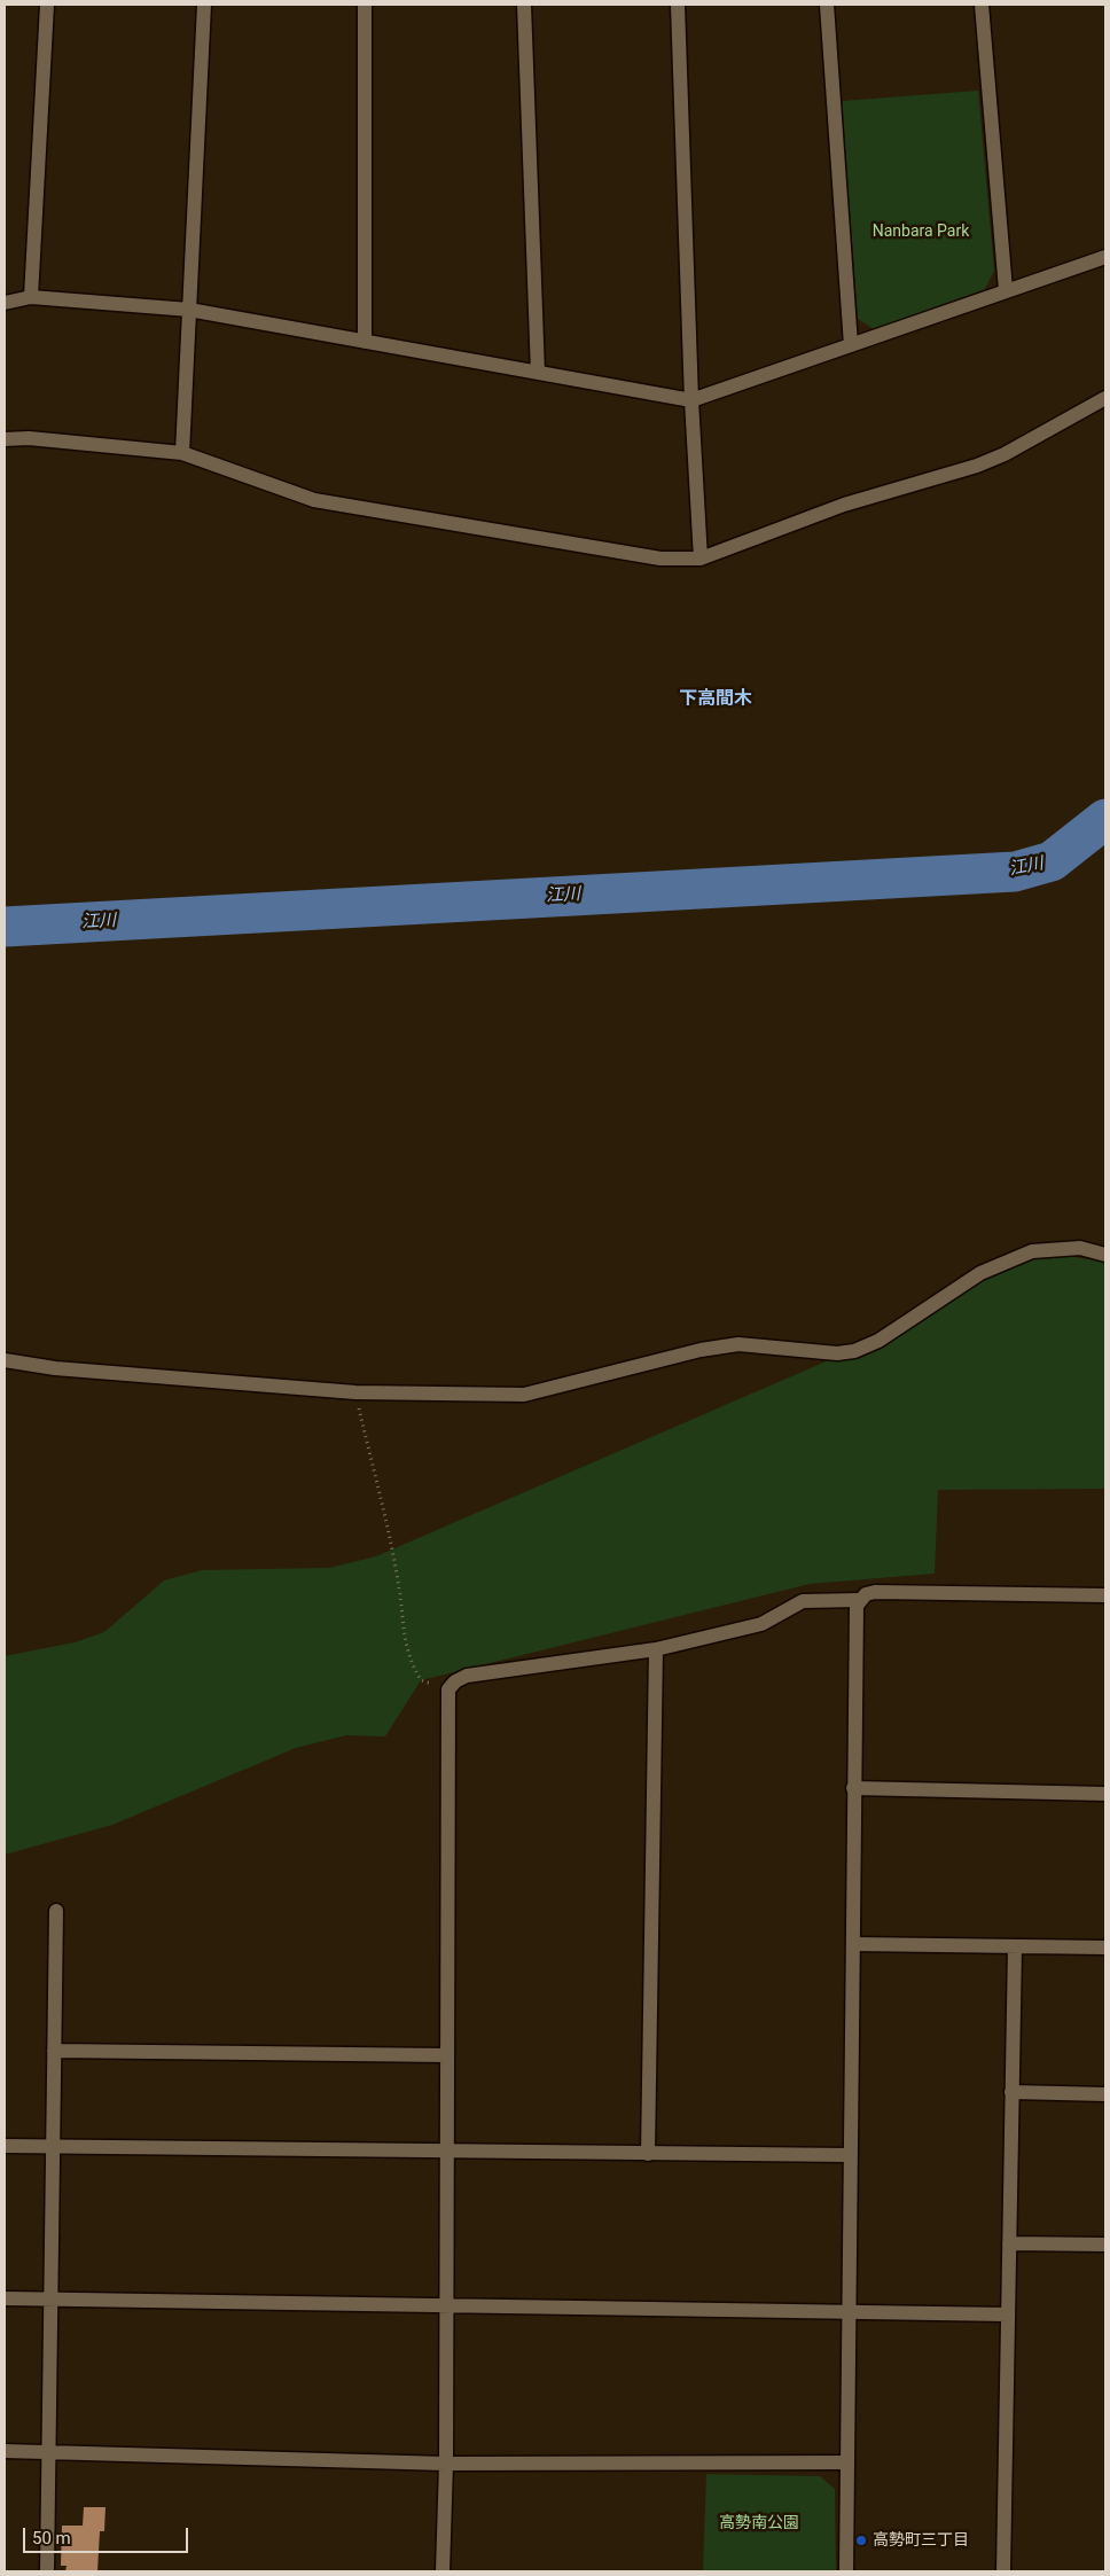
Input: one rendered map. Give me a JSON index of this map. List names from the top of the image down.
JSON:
{
  "districts": ["下高間木"],
  "water": ["江川"],
  "parks": ["Nanbara Park", "高勢南公園"],
  "places": ["高勢町三丁目"],
  "scale_bar": "50 m"
}
